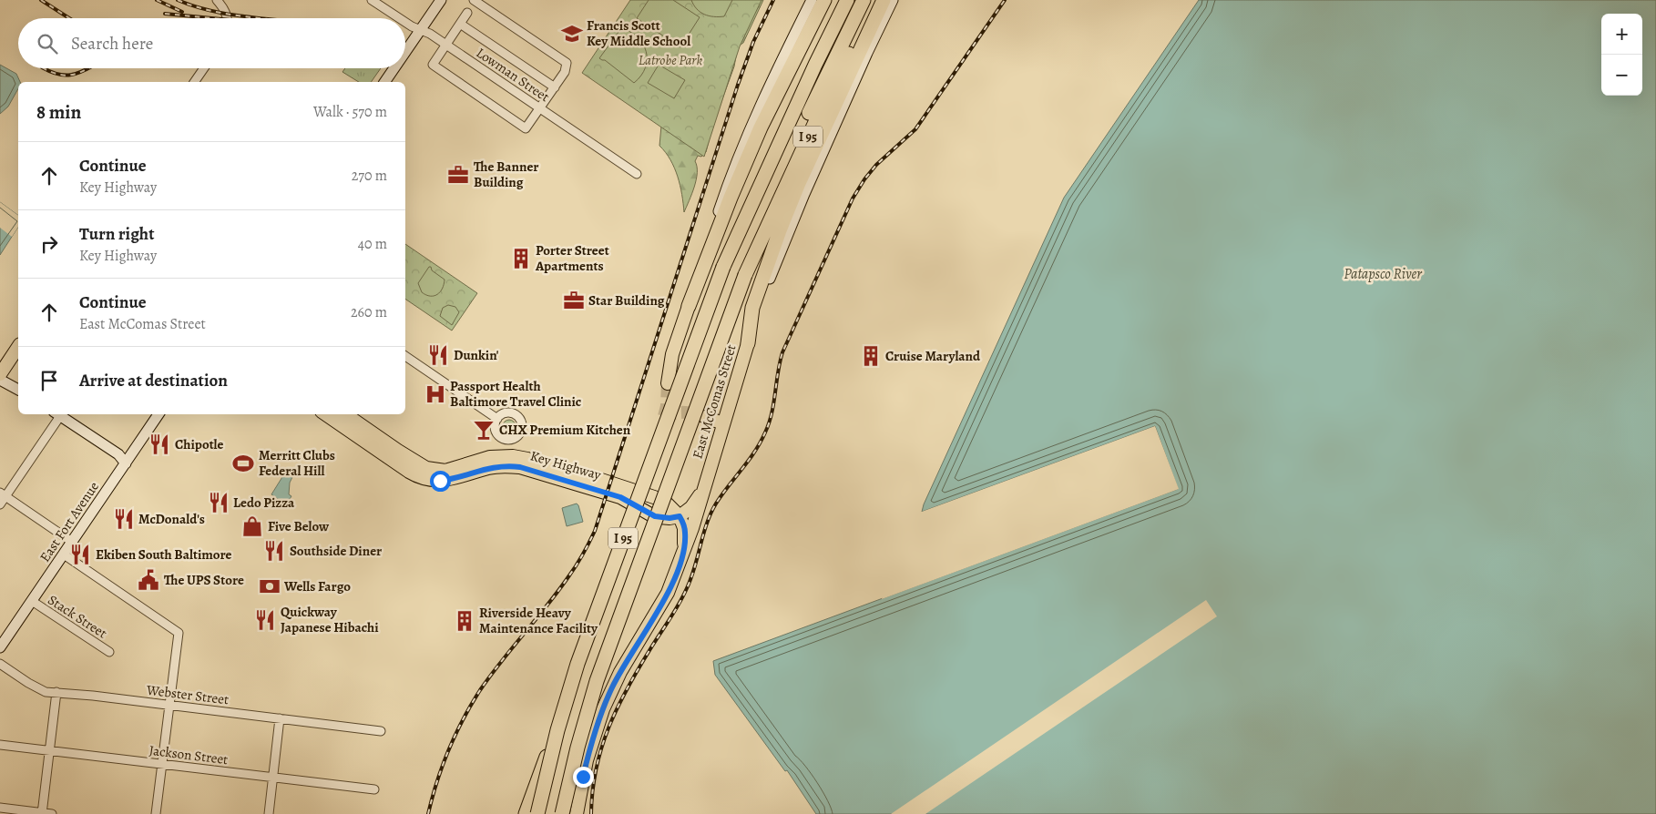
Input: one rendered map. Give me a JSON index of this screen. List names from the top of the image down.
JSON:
{
  "streets": {
    "highway": ["I 95"],
    "main road": ["East McComas Street", "Key Highway"],
    "street": [
      "Lowman Street",
      "East Fort Avenue",
      "Stack Street",
      "Webster Street",
      "Jackson Street"
    ]
  },
  "crossings": [
    ["East Fort Avenue", "Stack Street"]
  ],
  "water": ["Patapsco River"],
  "parks": ["Latrobe Park"],
  "places": {
    "school or university": ["Francis Scott Key Middle School"],
    "office": ["The Banner Building", "Star Building"],
    "building": ["Porter Street Apartments", "Cruise Maryland", "Riverside Heavy Maintenance Facility"],
    "restaurant": [
      "Dunkin'",
      "Chipotle",
      "Ledo Pizza",
      "McDonald's",
      "Southside Diner",
      "Ekiben South Baltimore",
      "Quickway Japanese Hibachi"
    ],
    "hospital": ["Passport Health Baltimore Travel Clinic"],
    "bar": ["CHX Premium Kitchen"],
    "sports": ["Merritt Clubs Federal Hill"],
    "shop": ["Five Below"],
    "public building": ["The UPS Store"],
    "bank": ["Wells Fargo"]
  },
  "page": {
    "map_buttons": ["+", "−"],
    "search": "Search here",
    "heading": ["8 min", "Walk · 570 m"],
    "list": [
      ["Continue", "Key Highway", "270 m"],
      ["Turn right", "Key Highway", "40 m"],
      ["Continue", "East McComas Street", "260 m"],
      "Arrive at destination"
    ]
  }
}
